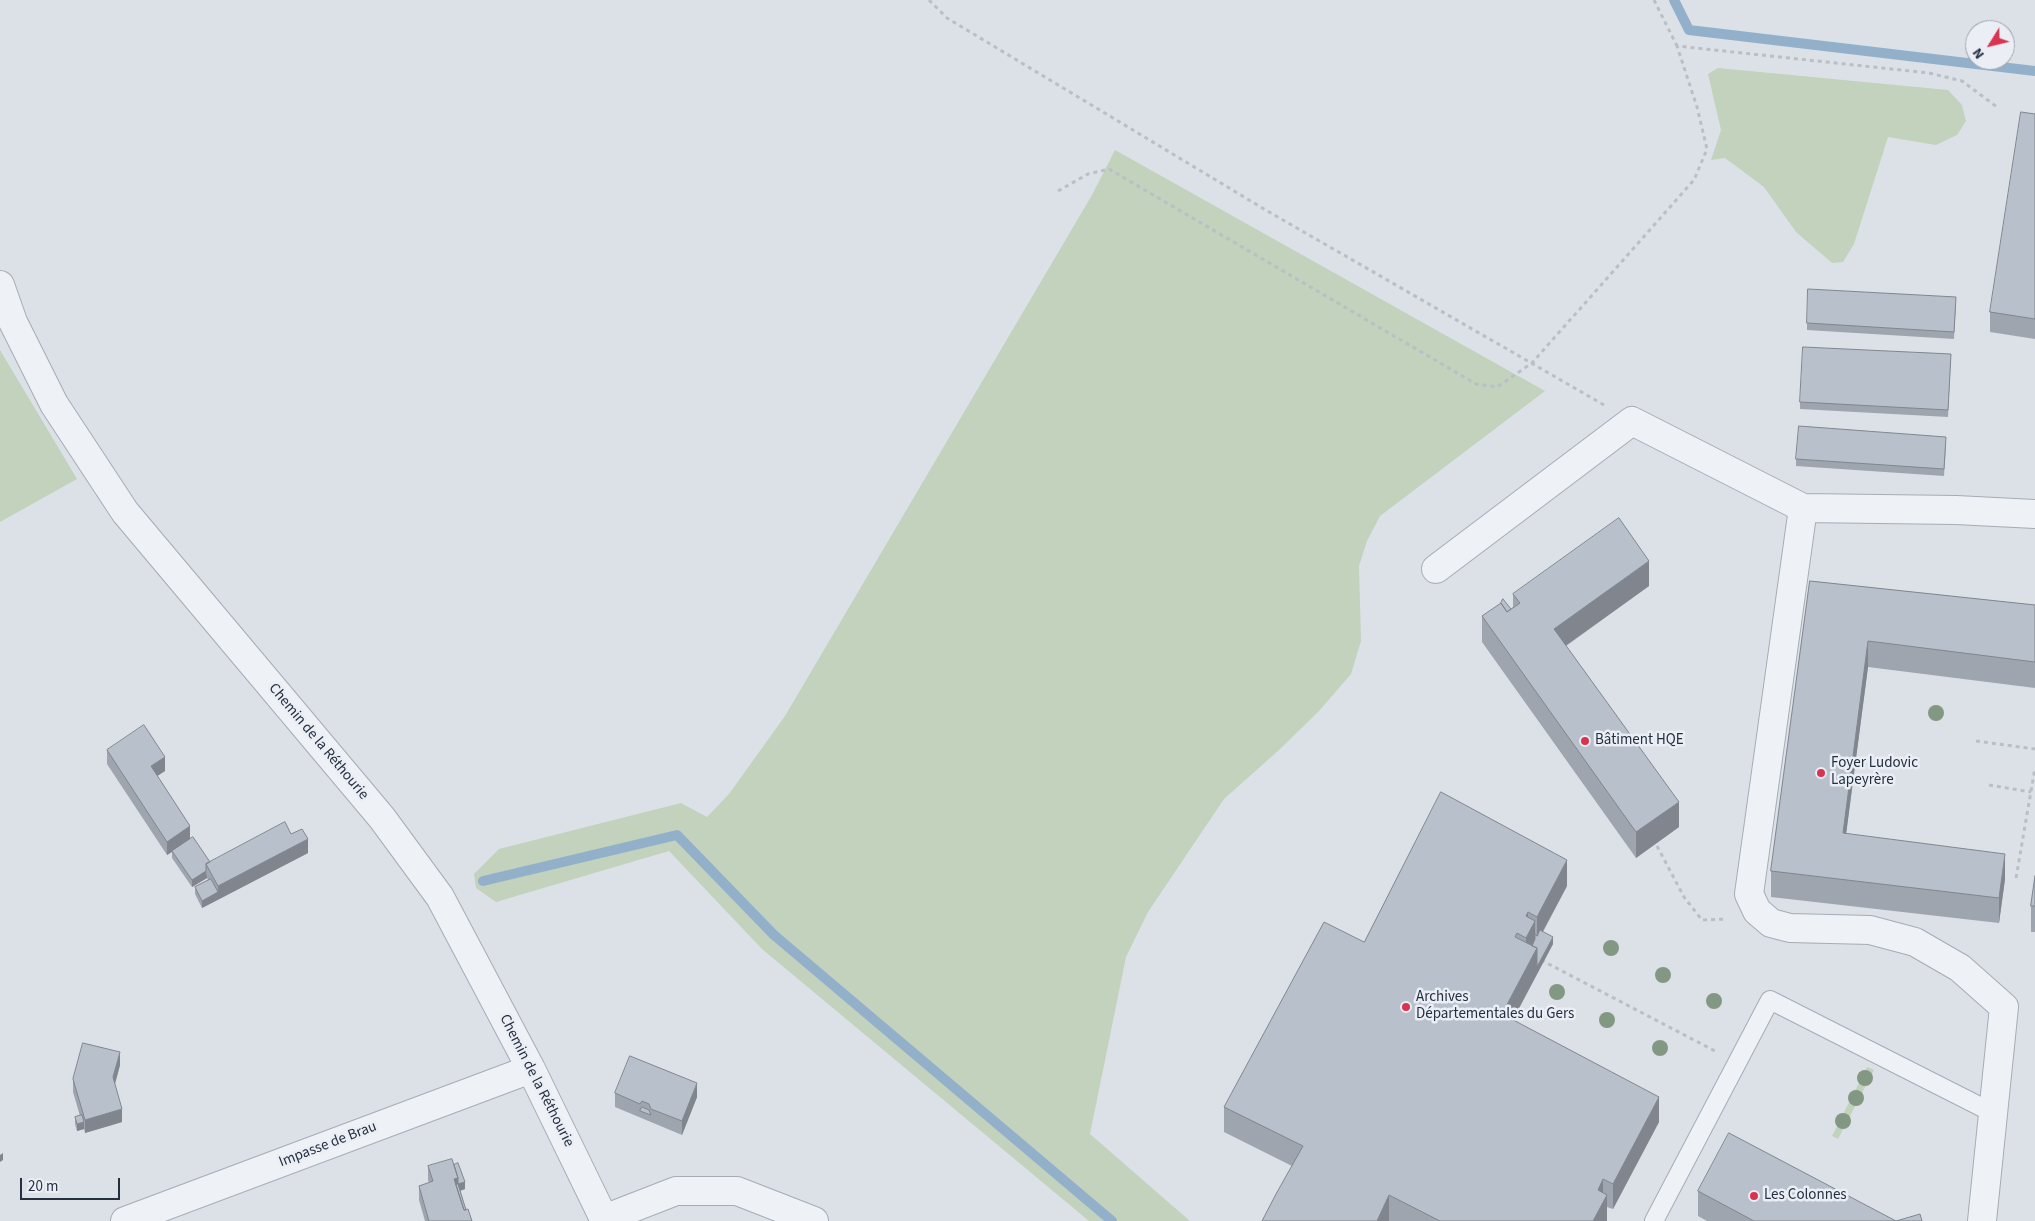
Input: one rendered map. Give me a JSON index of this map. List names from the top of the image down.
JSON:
{
  "streets": {
    "street": ["Chemin de la Réthourie", "Impasse de Brau"]
  },
  "crossings": [
    ["Chemin de la Réthourie", "Impasse de Brau"]
  ],
  "places": [
    "Bâtiment HQE",
    "Foyer Ludovic Lapeyrère",
    "Archives Départementales du Gers",
    "Les Colonnes"
  ],
  "scale_bar": "20 m",
  "north": "bottom left"
}
